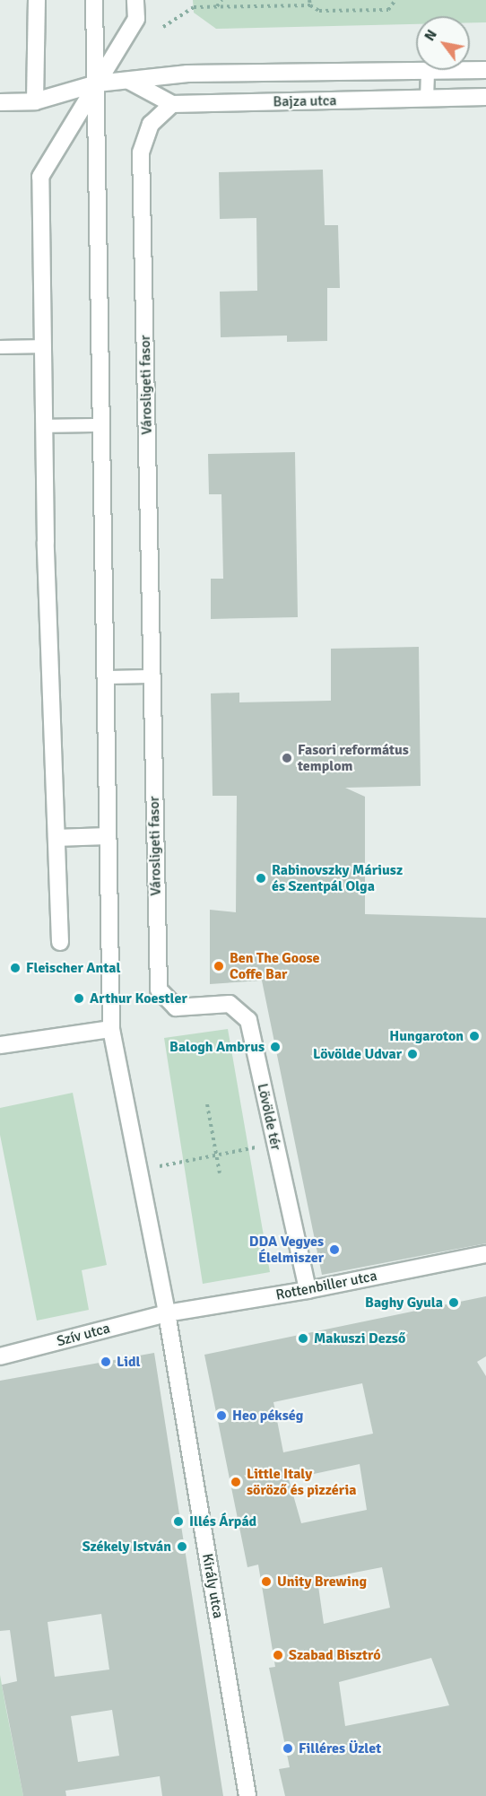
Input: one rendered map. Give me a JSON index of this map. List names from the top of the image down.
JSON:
{
  "streets": {
    "street": [
      "Bajza utca",
      "Városligeti fasor",
      "Lövölde tér",
      "Rottenbiller utca",
      "Szív utca",
      "Király utca"
    ]
  },
  "crossings": [
    ["Bajza utca", "Városligeti fasor"],
    ["Városligeti fasor", "Lövölde tér"],
    ["Lövölde tér", "Rottenbiller utca"],
    ["Rottenbiller utca", "Szív utca"],
    ["Rottenbiller utca", "Király utca"],
    ["Szív utca", "Király utca"]
  ],
  "places": [
    "Fasori református templom",
    "Rabinovszky Máriusz és Szentpál Olga",
    "Ben The Goose Coffe Bar",
    "Fleischer Antal",
    "Arthur Koestler",
    "Hungaroton",
    "Balogh Ambrus",
    "Lövölde Udvar",
    "DDA Vegyes Élelmiszer",
    "Baghy Gyula",
    "Makuszi Dezső",
    "Lidl",
    "Heo pékség",
    "Little Italy söröző és pizzéria",
    "Illés Árpád",
    "Székely István",
    "Unity Brewing",
    "Szabad Bisztró",
    "Filléres Üzlet"
  ],
  "north": "top left"
}
